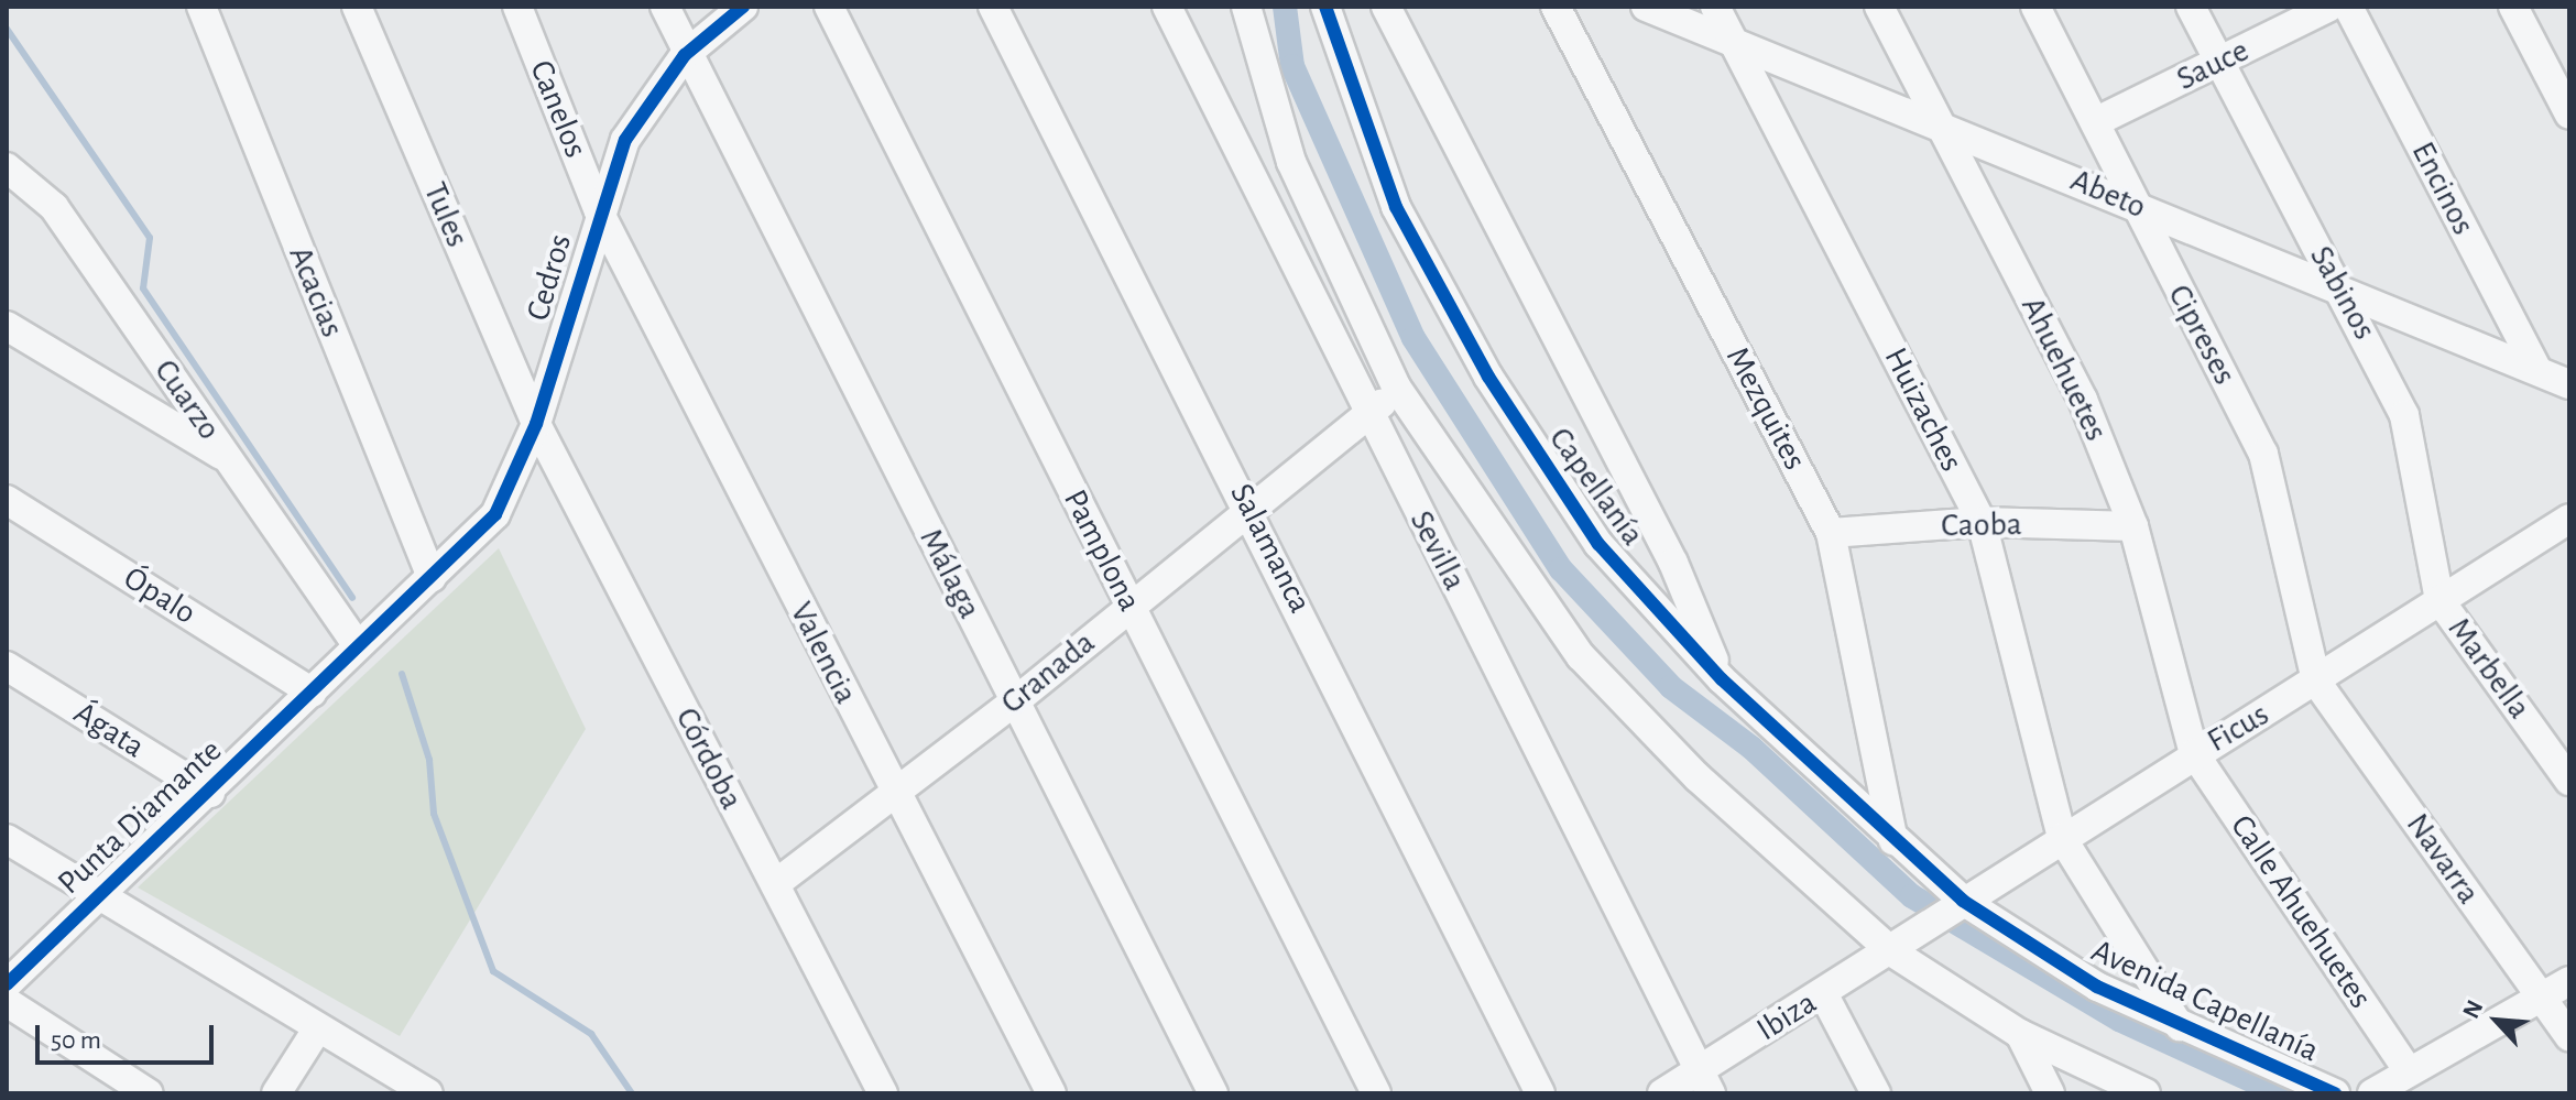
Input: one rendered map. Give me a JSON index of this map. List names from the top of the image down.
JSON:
{
  "streets": {
    "street": [
      "Sauce",
      "Canelos",
      "Encinos",
      "Abeto",
      "Tules",
      "Cedros",
      "Acacias",
      "Sabinos",
      "Cipreses",
      "Ahuehuetes",
      "Cuarzo",
      "Mezquites",
      "Huizaches",
      "Capellanía",
      "Caoba",
      "Salamanca",
      "Pamplona",
      "Sevilla",
      "Málaga",
      "Ópalo",
      "Valencia",
      "Marbella",
      "Granada",
      "Ficus",
      "Ágata",
      "Córdoba",
      "Punta Diamante",
      "Navarra",
      "Calle Ahuehuetes",
      "Avenida Capellanía",
      "Ibiza"
    ]
  },
  "crossings": [
    ["Sauce", "Sabinos"],
    ["Sauce", "Cipreses"],
    ["Canelos", "Cedros"],
    ["Canelos", "Valencia"],
    ["Encinos", "Abeto"],
    ["Abeto", "Sabinos"],
    ["Abeto", "Cipreses"],
    ["Abeto", "Ahuehuetes"],
    ["Abeto", "Huizaches"],
    ["Tules", "Cedros"],
    ["Tules", "Córdoba"],
    ["Cedros", "Acacias"],
    ["Cedros", "Cuarzo"],
    ["Cedros", "Málaga"],
    ["Cedros", "Valencia"],
    ["Cedros", "Córdoba"],
    ["Cedros", "Punta Diamante"],
    ["Sabinos", "Marbella"],
    ["Sabinos", "Ficus"],
    ["Cipreses", "Ficus"],
    ["Cipreses", "Navarra"],
    ["Ahuehuetes", "Caoba"],
    ["Ahuehuetes", "Ficus"],
    ["Ahuehuetes", "Calle Ahuehuetes"],
    ["Cuarzo", "Punta Diamante"],
    ["Mezquites", "Capellanía"],
    ["Mezquites", "Caoba"],
    ["Huizaches", "Caoba"],
    ["Huizaches", "Ficus"],
    ["Huizaches", "Avenida Capellanía"],
    ["Capellanía", "Ficus"],
    ["Capellanía", "Avenida Capellanía"],
    ["Salamanca", "Granada"],
    ["Pamplona", "Granada"],
    ["Sevilla", "Granada"],
    ["Sevilla", "Ibiza"],
    ["Málaga", "Granada"],
    ["Ópalo", "Punta Diamante"],
    ["Valencia", "Granada"],
    ["Marbella", "Ficus"],
    ["Granada", "Córdoba"],
    ["Ficus", "Navarra"],
    ["Ficus", "Calle Ahuehuetes"],
    ["Ficus", "Avenida Capellanía"],
    ["Ficus", "Ibiza"],
    ["Ágata", "Punta Diamante"]
  ],
  "scale_bar": "50 m",
  "north": "top left"
}
